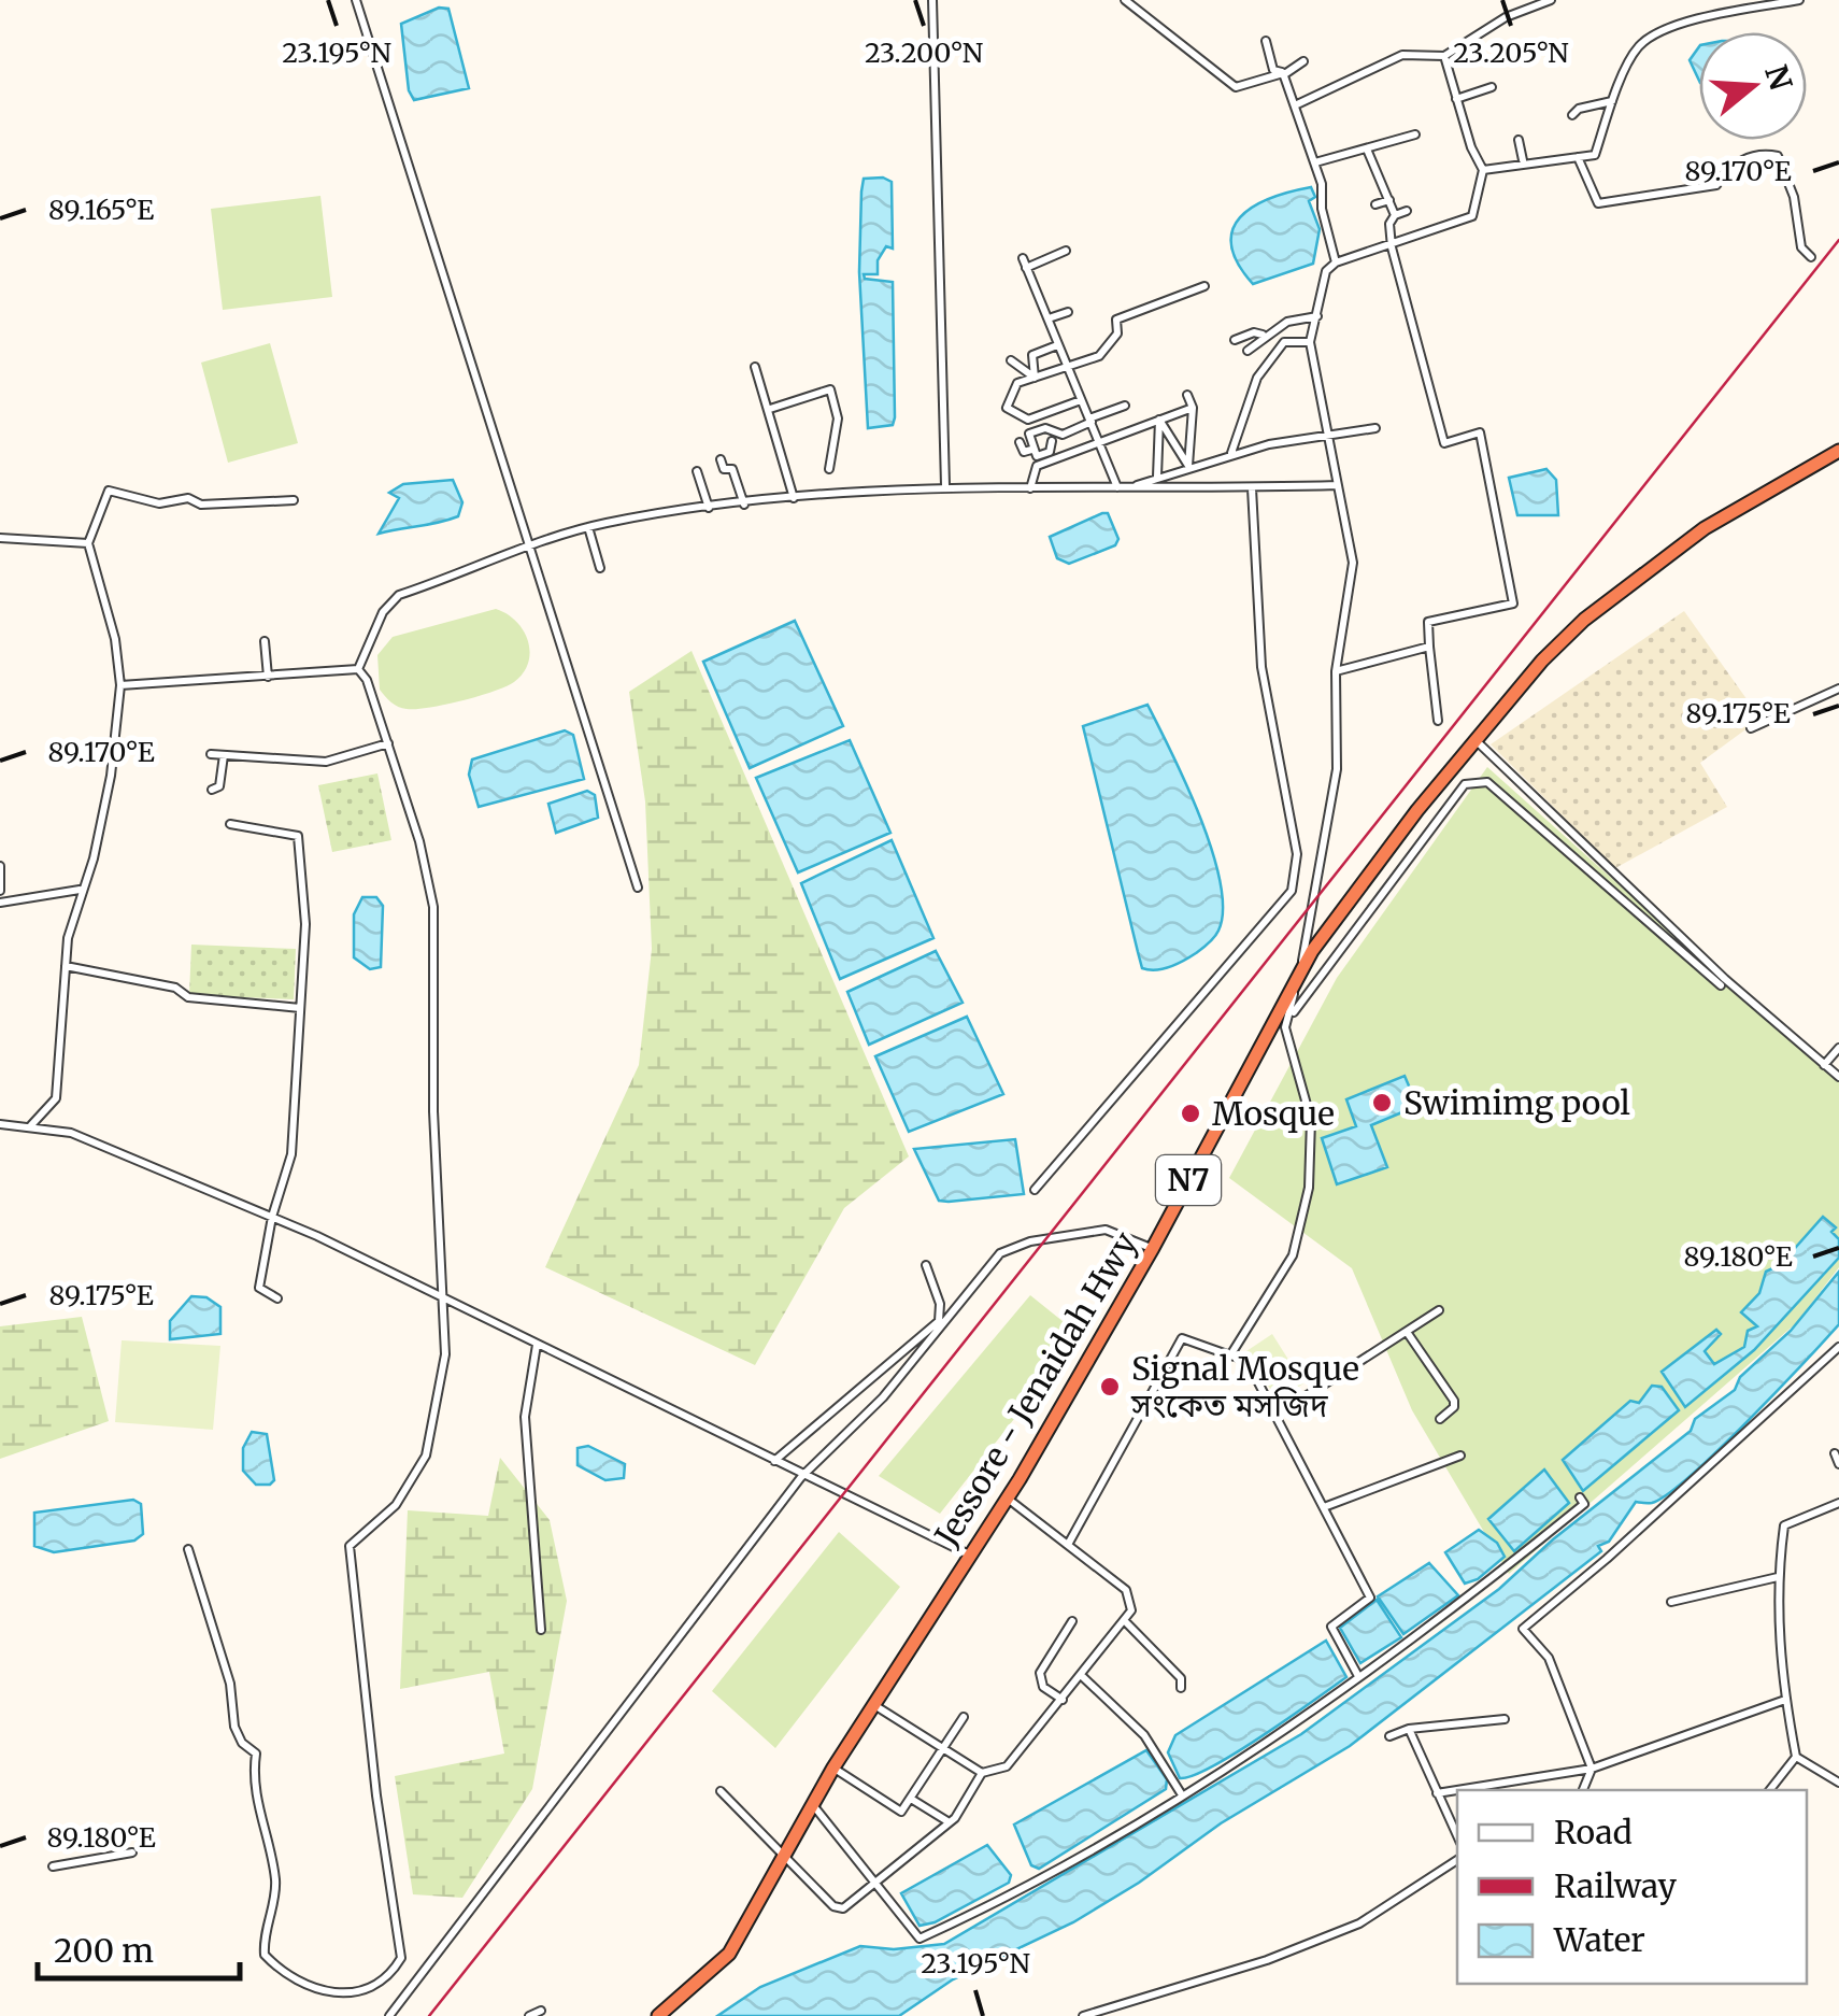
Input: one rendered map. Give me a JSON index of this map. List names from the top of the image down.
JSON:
{
  "streets": {
    "highway": ["N7", "Jessore - Jenaidah Hwy"]
  },
  "places": ["Swimimg pool", "Mosque", "Signal Mosque সংকেত মসজিদ"],
  "legend": ["Road", "Railway", "Water"],
  "scale_bar": "200 m",
  "north": "right",
  "coordinates": [
    "23.195°N",
    "23.200°N",
    "23.205°N",
    "89.170°E",
    "89.165°E",
    "89.175°E",
    "89.180°E"
  ]
}
